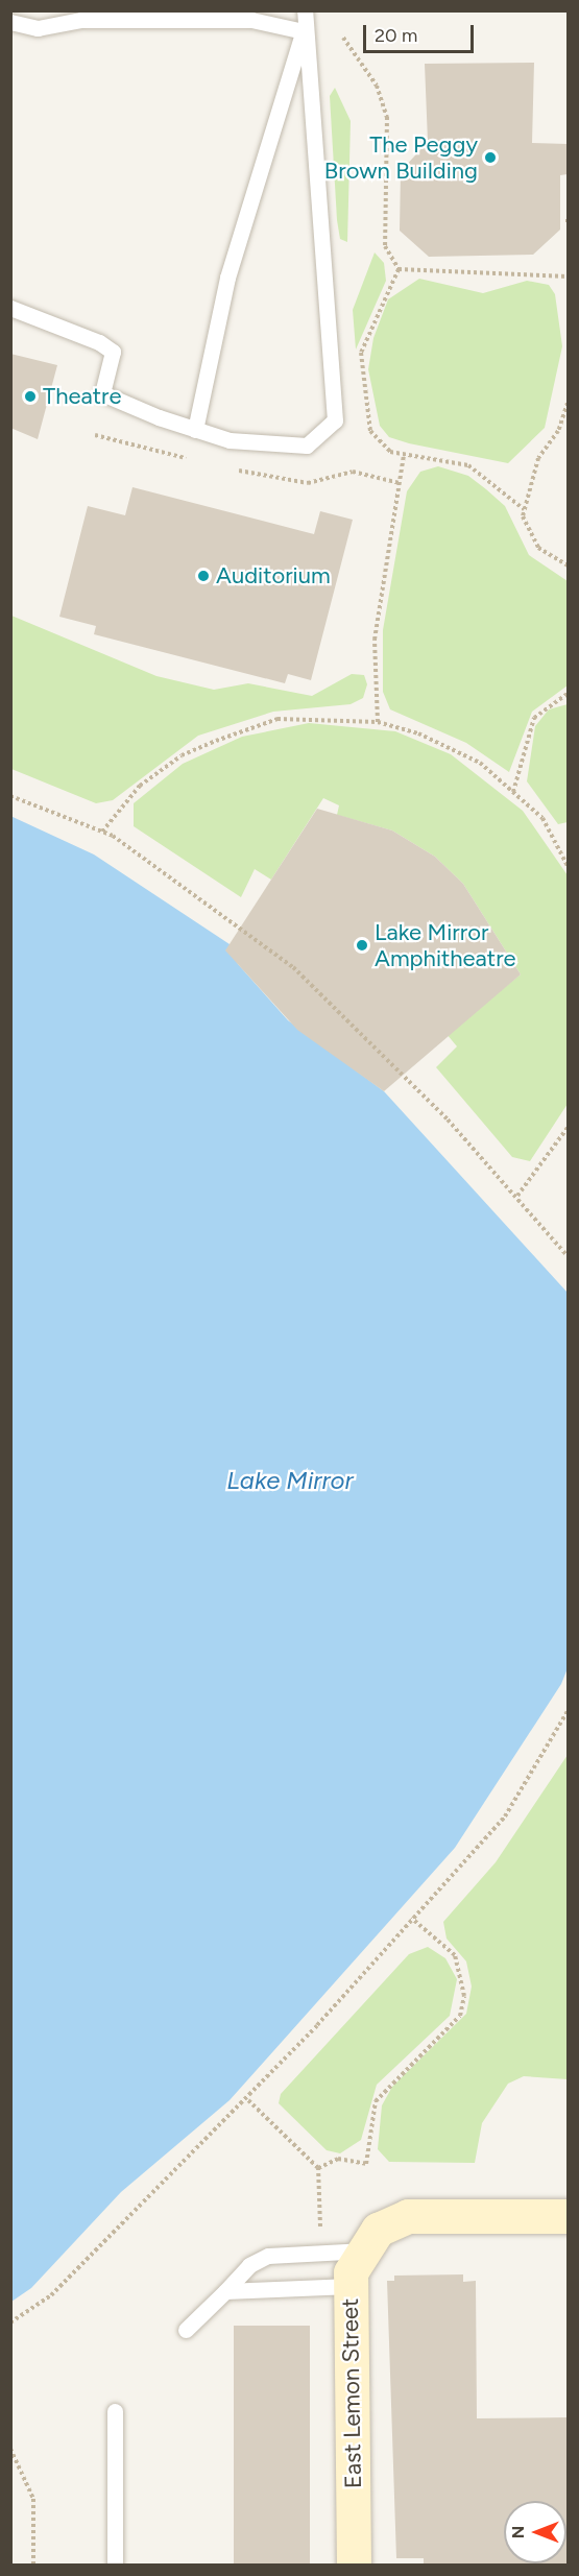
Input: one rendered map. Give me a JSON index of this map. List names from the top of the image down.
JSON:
{
  "streets": {
    "street": ["East Lemon Street"]
  },
  "water": ["Lake Mirror"],
  "places": [
    "The Peggy Brown Building",
    "Theatre",
    "Auditorium",
    "Lake Mirror Amphitheatre"
  ],
  "scale_bar": "20 m",
  "north": "left"
}
